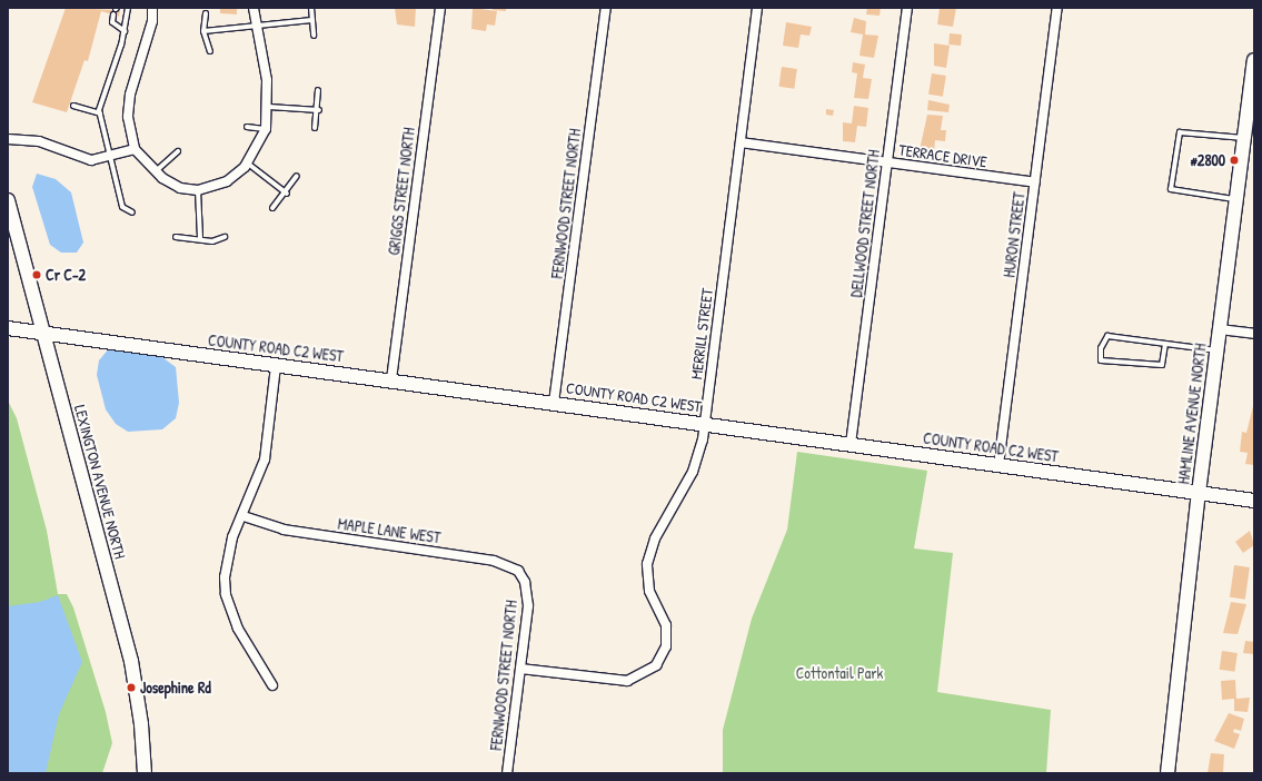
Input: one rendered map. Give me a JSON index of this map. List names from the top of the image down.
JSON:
{
  "streets": {
    "street": [
      "TERRACE DRIVE",
      "GRIGGS STREET NORTH",
      "FERNWOOD STREET NORTH",
      "DELLWOOD STREET NORTH",
      "HURON STREET",
      "MERRILL STREET",
      "COUNTY ROAD C2 WEST",
      "HAMLINE AVENUE NORTH",
      "LEXINGTON AVENUE NORTH",
      "MAPLE LANE WEST"
    ]
  },
  "crossings": [
    ["TERRACE DRIVE", "DELLWOOD STREET NORTH"],
    ["TERRACE DRIVE", "HURON STREET"],
    ["TERRACE DRIVE", "MERRILL STREET"],
    ["GRIGGS STREET NORTH", "COUNTY ROAD C2 WEST"],
    ["FERNWOOD STREET NORTH", "MERRILL STREET"],
    ["FERNWOOD STREET NORTH", "COUNTY ROAD C2 WEST"],
    ["FERNWOOD STREET NORTH", "MAPLE LANE WEST"],
    ["DELLWOOD STREET NORTH", "COUNTY ROAD C2 WEST"],
    ["HURON STREET", "COUNTY ROAD C2 WEST"],
    ["MERRILL STREET", "COUNTY ROAD C2 WEST"],
    ["COUNTY ROAD C2 WEST", "HAMLINE AVENUE NORTH"],
    ["COUNTY ROAD C2 WEST", "LEXINGTON AVENUE NORTH"]
  ],
  "parks": ["Cottontail Park"],
  "places": ["#2800", "Cr C-2", "Josephine Rd"]
}
